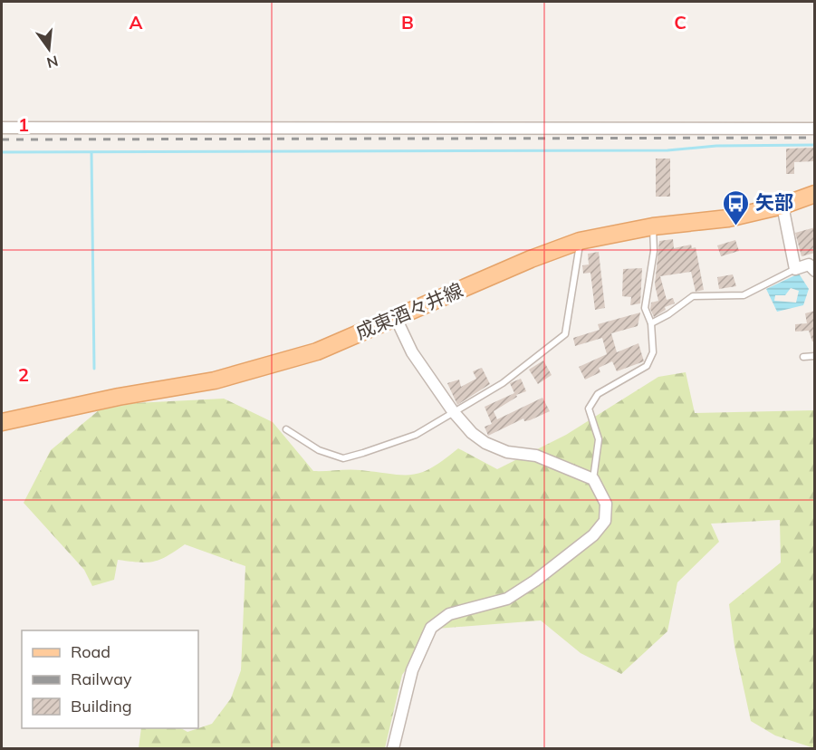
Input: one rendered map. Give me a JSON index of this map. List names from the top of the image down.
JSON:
{
  "streets": {
    "main road": ["成東酒々井線"]
  },
  "places": {
    "bus stop": ["矢部"]
  },
  "legend": ["Road", "Railway", "Building"],
  "north": "bottom",
  "grid": {
    "columns": ["A", "B", "C"],
    "rows": ["1", "2"]
  }
}
